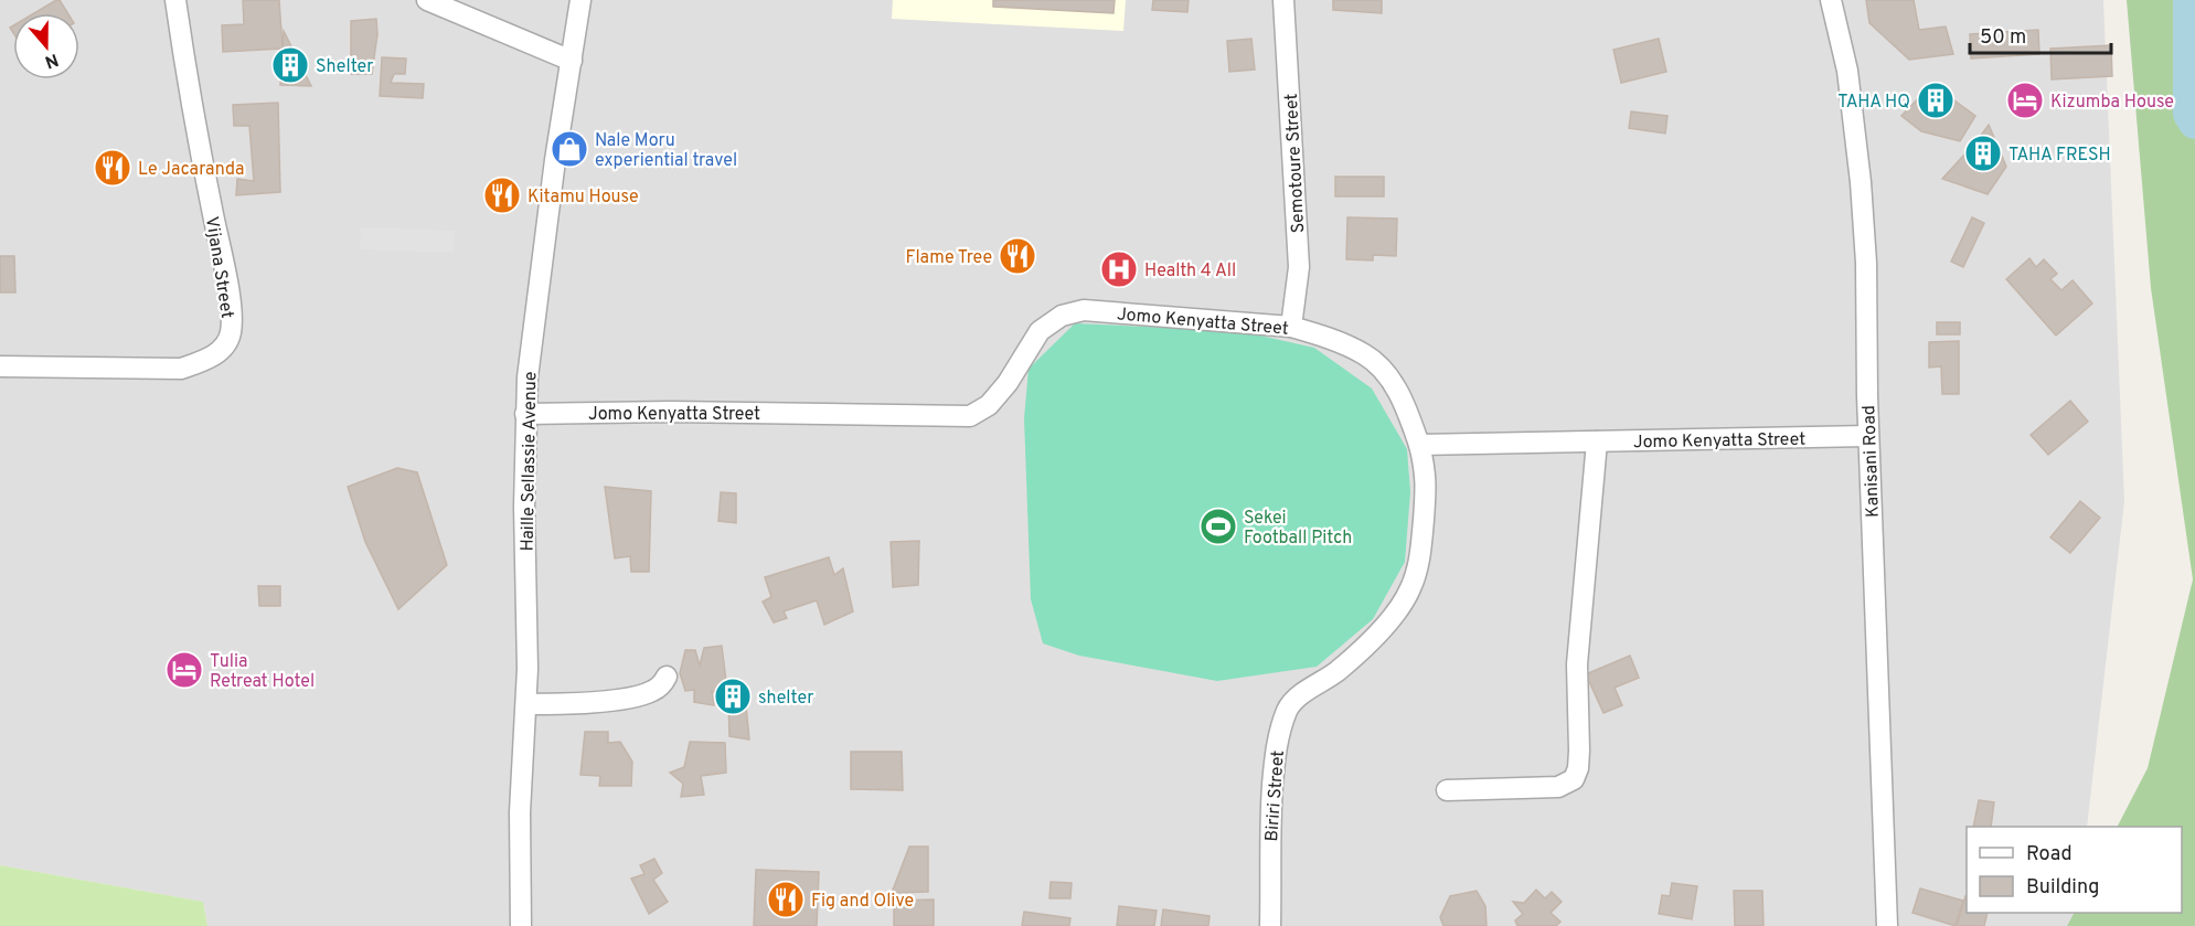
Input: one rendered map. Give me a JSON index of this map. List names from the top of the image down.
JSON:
{
  "streets": {
    "street": [
      "Semotoure Street",
      "Vijana Street",
      "Jomo Kenyatta Street",
      "Haille Sellassie Avenue",
      "Kanisani Road",
      "Biriri Street"
    ]
  },
  "crossings": [
    ["Semotoure Street", "Jomo Kenyatta Street"],
    ["Jomo Kenyatta Street", "Haille Sellassie Avenue"],
    ["Jomo Kenyatta Street", "Kanisani Road"],
    ["Jomo Kenyatta Street", "Biriri Street"]
  ],
  "places": {
    "building": [
      "Shelter",
      "TAHA HQ",
      "TAHA FRESH",
      "shelter"
    ],
    "hotel": ["Kizumba House", "Tulia Retreat Hotel"],
    "shop": ["Nale Moru experiential travel"],
    "restaurant": [
      "Le Jacaranda",
      "Kitamu House",
      "Flame Tree",
      "Fig and Olive"
    ],
    "hospital": ["Health 4 All"],
    "sports": ["Sekei Football Pitch"]
  },
  "legend": ["Road", "Building"],
  "scale_bar": "50 m",
  "north": "bottom"
}
